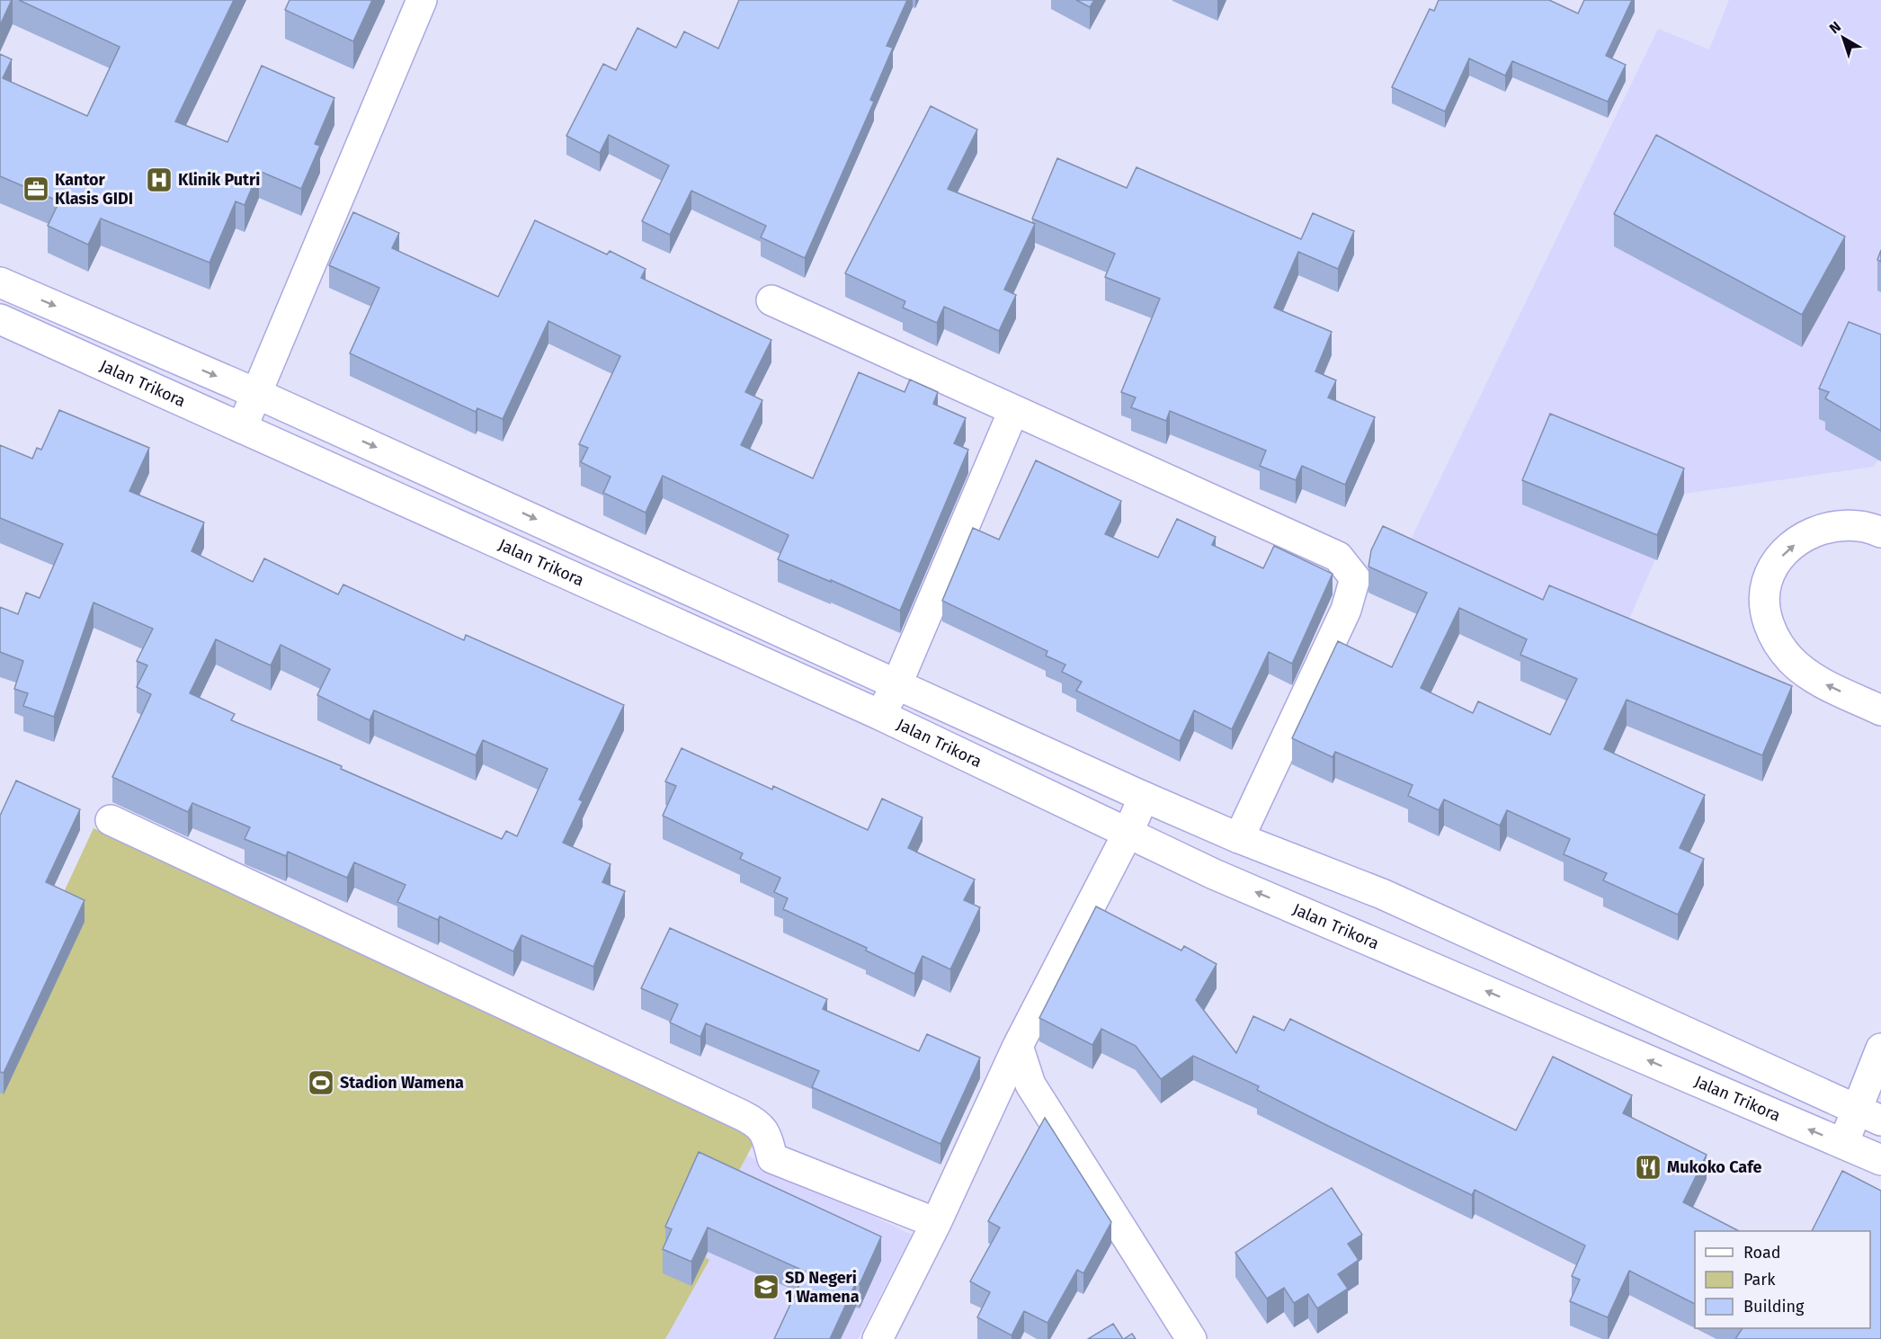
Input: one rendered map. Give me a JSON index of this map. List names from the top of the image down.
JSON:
{
  "streets": {
    "main road": ["Jalan Trikora"]
  },
  "places": {
    "hospital": ["Klinik Putri"],
    "office": ["Kantor Klasis GIDI"],
    "sports": ["Stadion Wamena"],
    "restaurant": ["Mukoko Cafe"],
    "school or university": ["SD Negeri 1 Wamena"]
  },
  "legend": ["Road", "Park", "Building"],
  "north": "top left"
}
